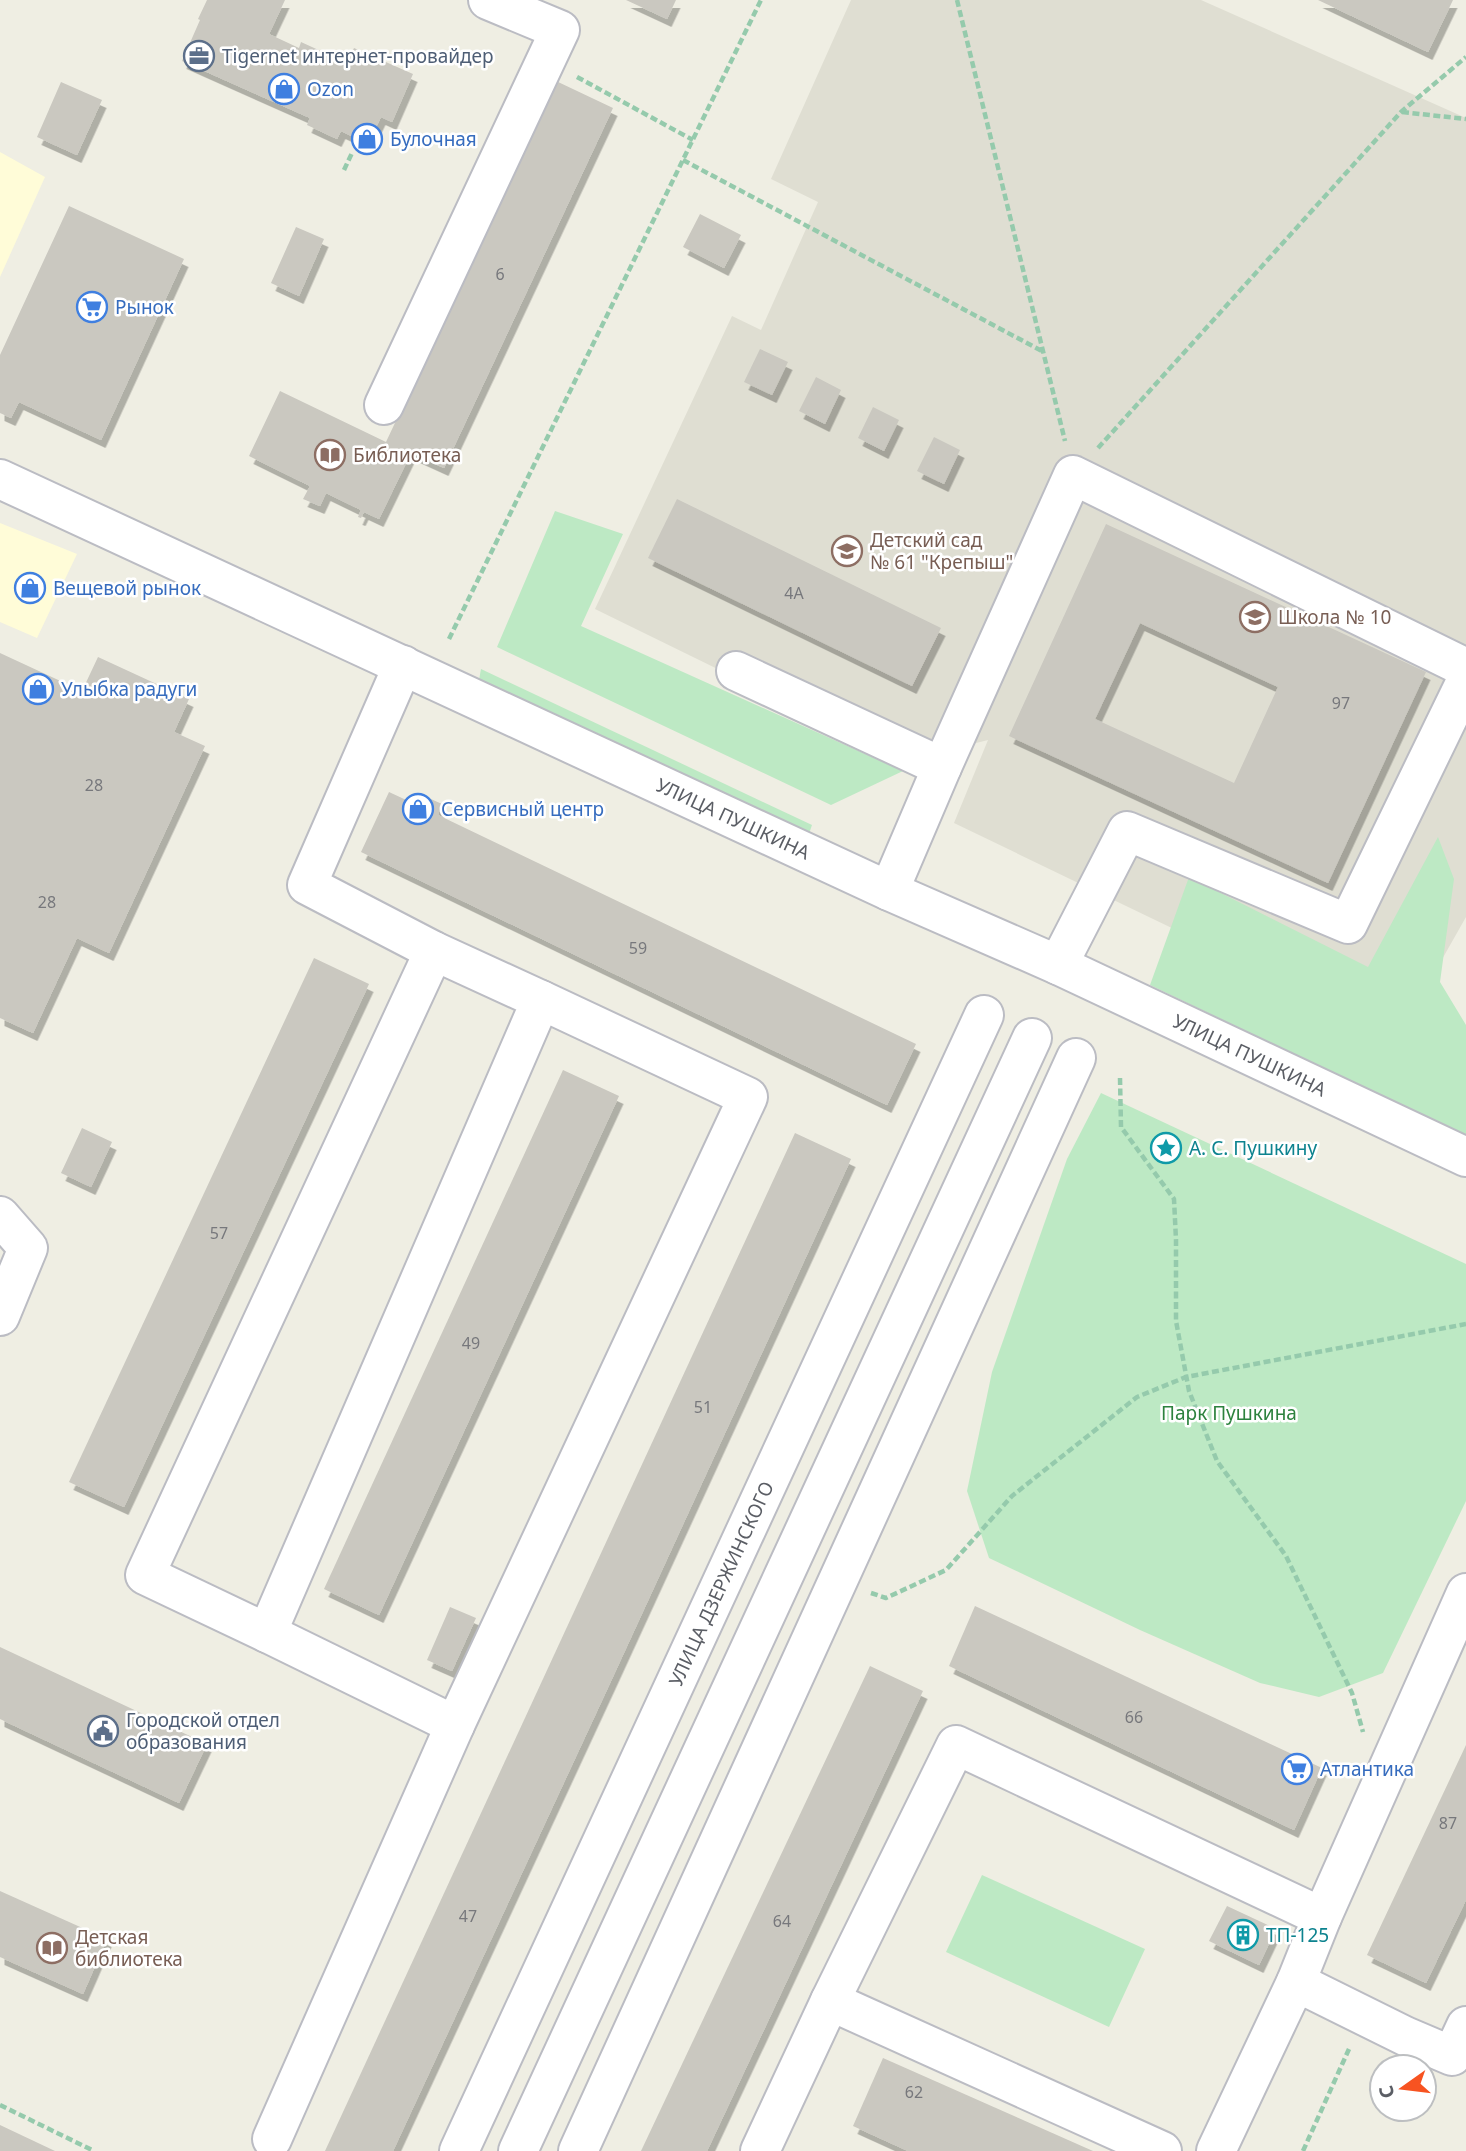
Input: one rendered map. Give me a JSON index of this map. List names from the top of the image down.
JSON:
{
  "streets": {
    "street": ["УЛИЦА ПУШКИНА", "УЛИЦА ДЗЕРЖИНСКОГО"]
  },
  "parks": ["Парк Пушкина"],
  "places": {
    "office": ["Tigernet интернет-провайдер"],
    "shop": [
      "Ozon",
      "Булочная",
      "Вещевой рынок",
      "Улыбка радуги",
      "Сервисный центр"
    ],
    "supermarket": ["Рынок", "Атлантика"],
    "library": ["Библиотека", "Детская библиотека"],
    "school or university": ["Детский сад № 61 \"Крепыш\"", "Школа № 10"],
    "place": ["А. С. Пушкину"],
    "public building": ["Городской отдел образования"],
    "building": ["ТП-125"]
  },
  "house_numbers": [
    "6",
    "4А",
    "97",
    "28",
    "28",
    "59",
    "57",
    "49",
    "51",
    "66",
    "87",
    "47",
    "64",
    "62"
  ],
  "north": "left"
}
